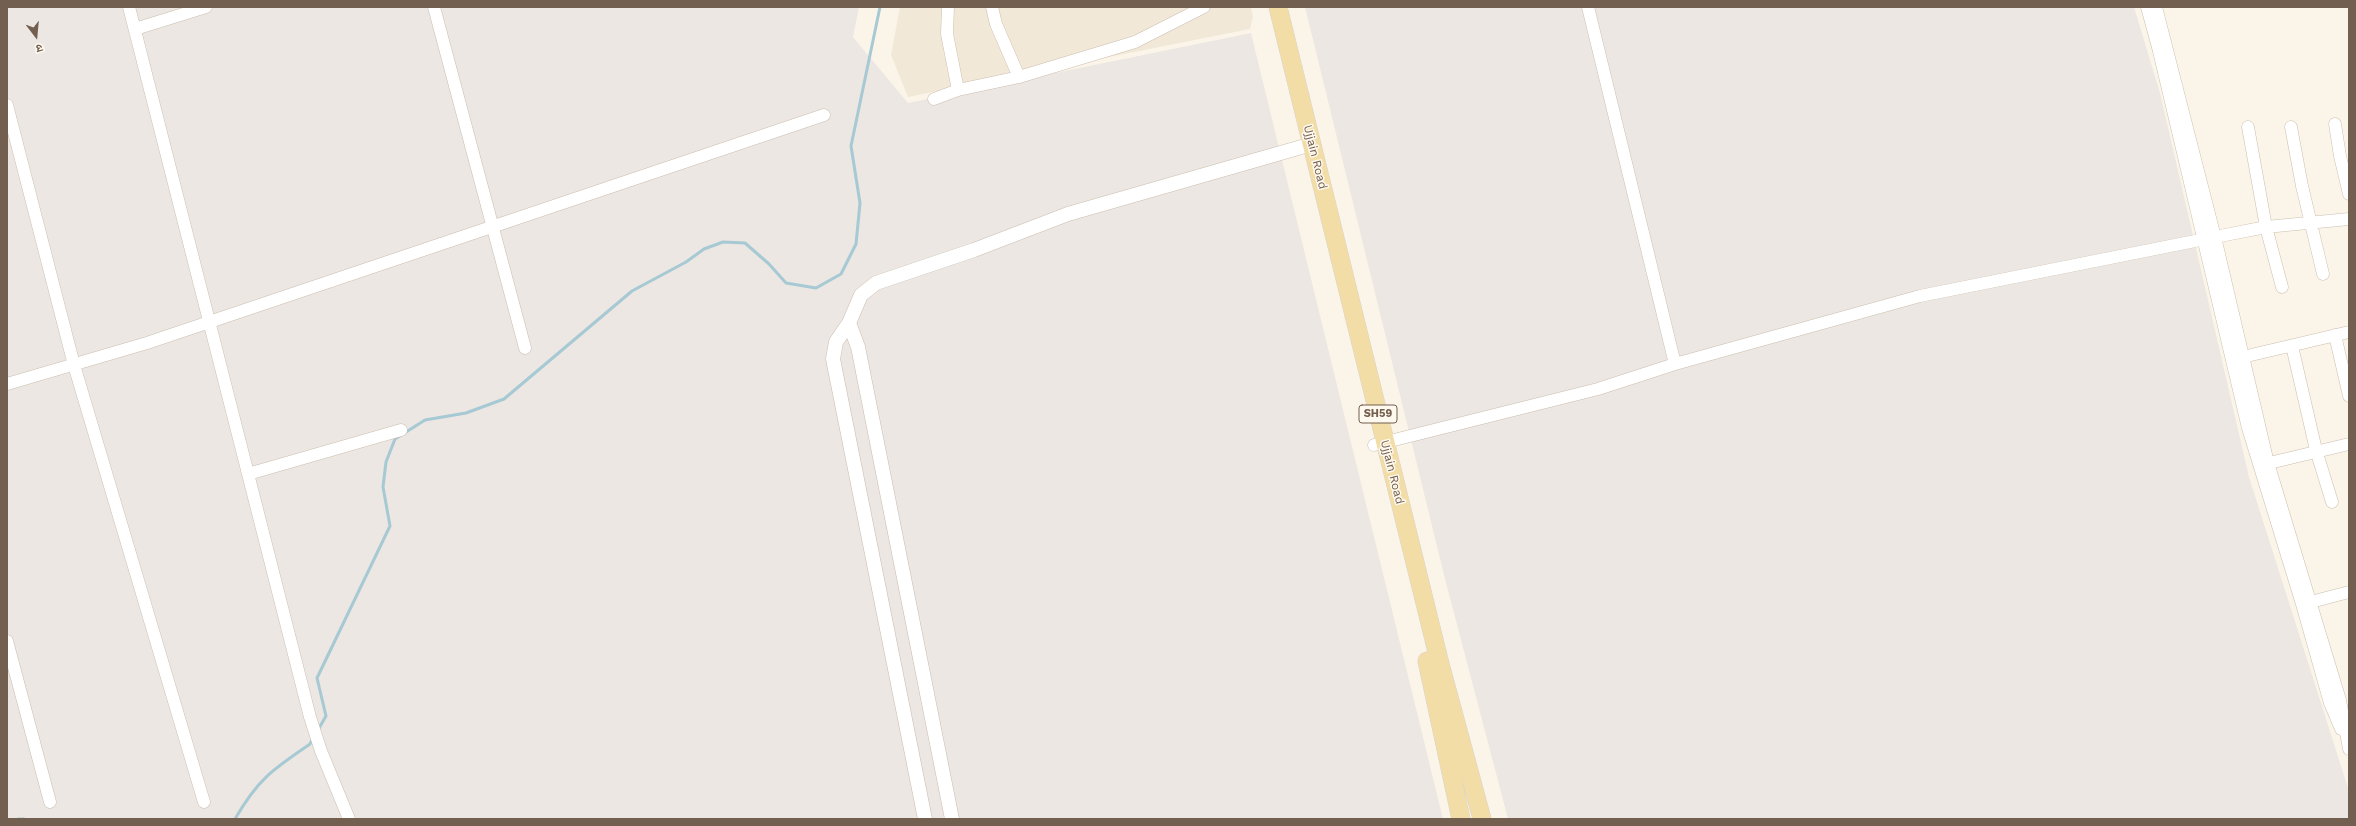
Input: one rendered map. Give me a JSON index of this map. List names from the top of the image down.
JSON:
{
  "streets": {
    "main road": ["Ujjain Road", "SH59"]
  },
  "north": "bottom"
}
